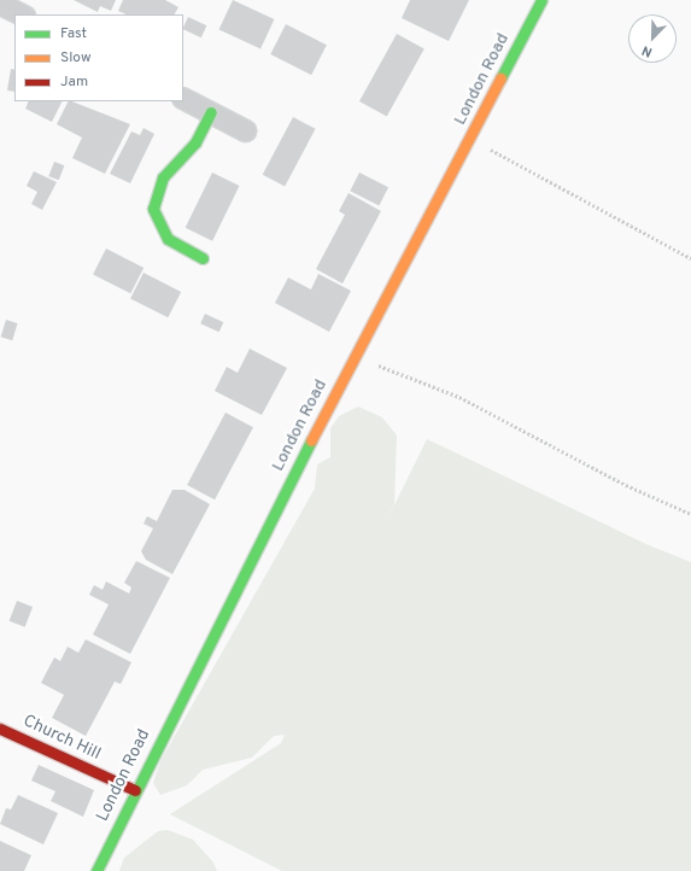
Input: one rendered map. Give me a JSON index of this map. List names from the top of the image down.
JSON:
{
  "streets": {
    "main road": ["London Road", "Church Hill"]
  },
  "crossings": [
    ["London Road", "Church Hill"]
  ],
  "legend": ["Fast", "Slow", "Jam"],
  "north": "bottom left"
}
